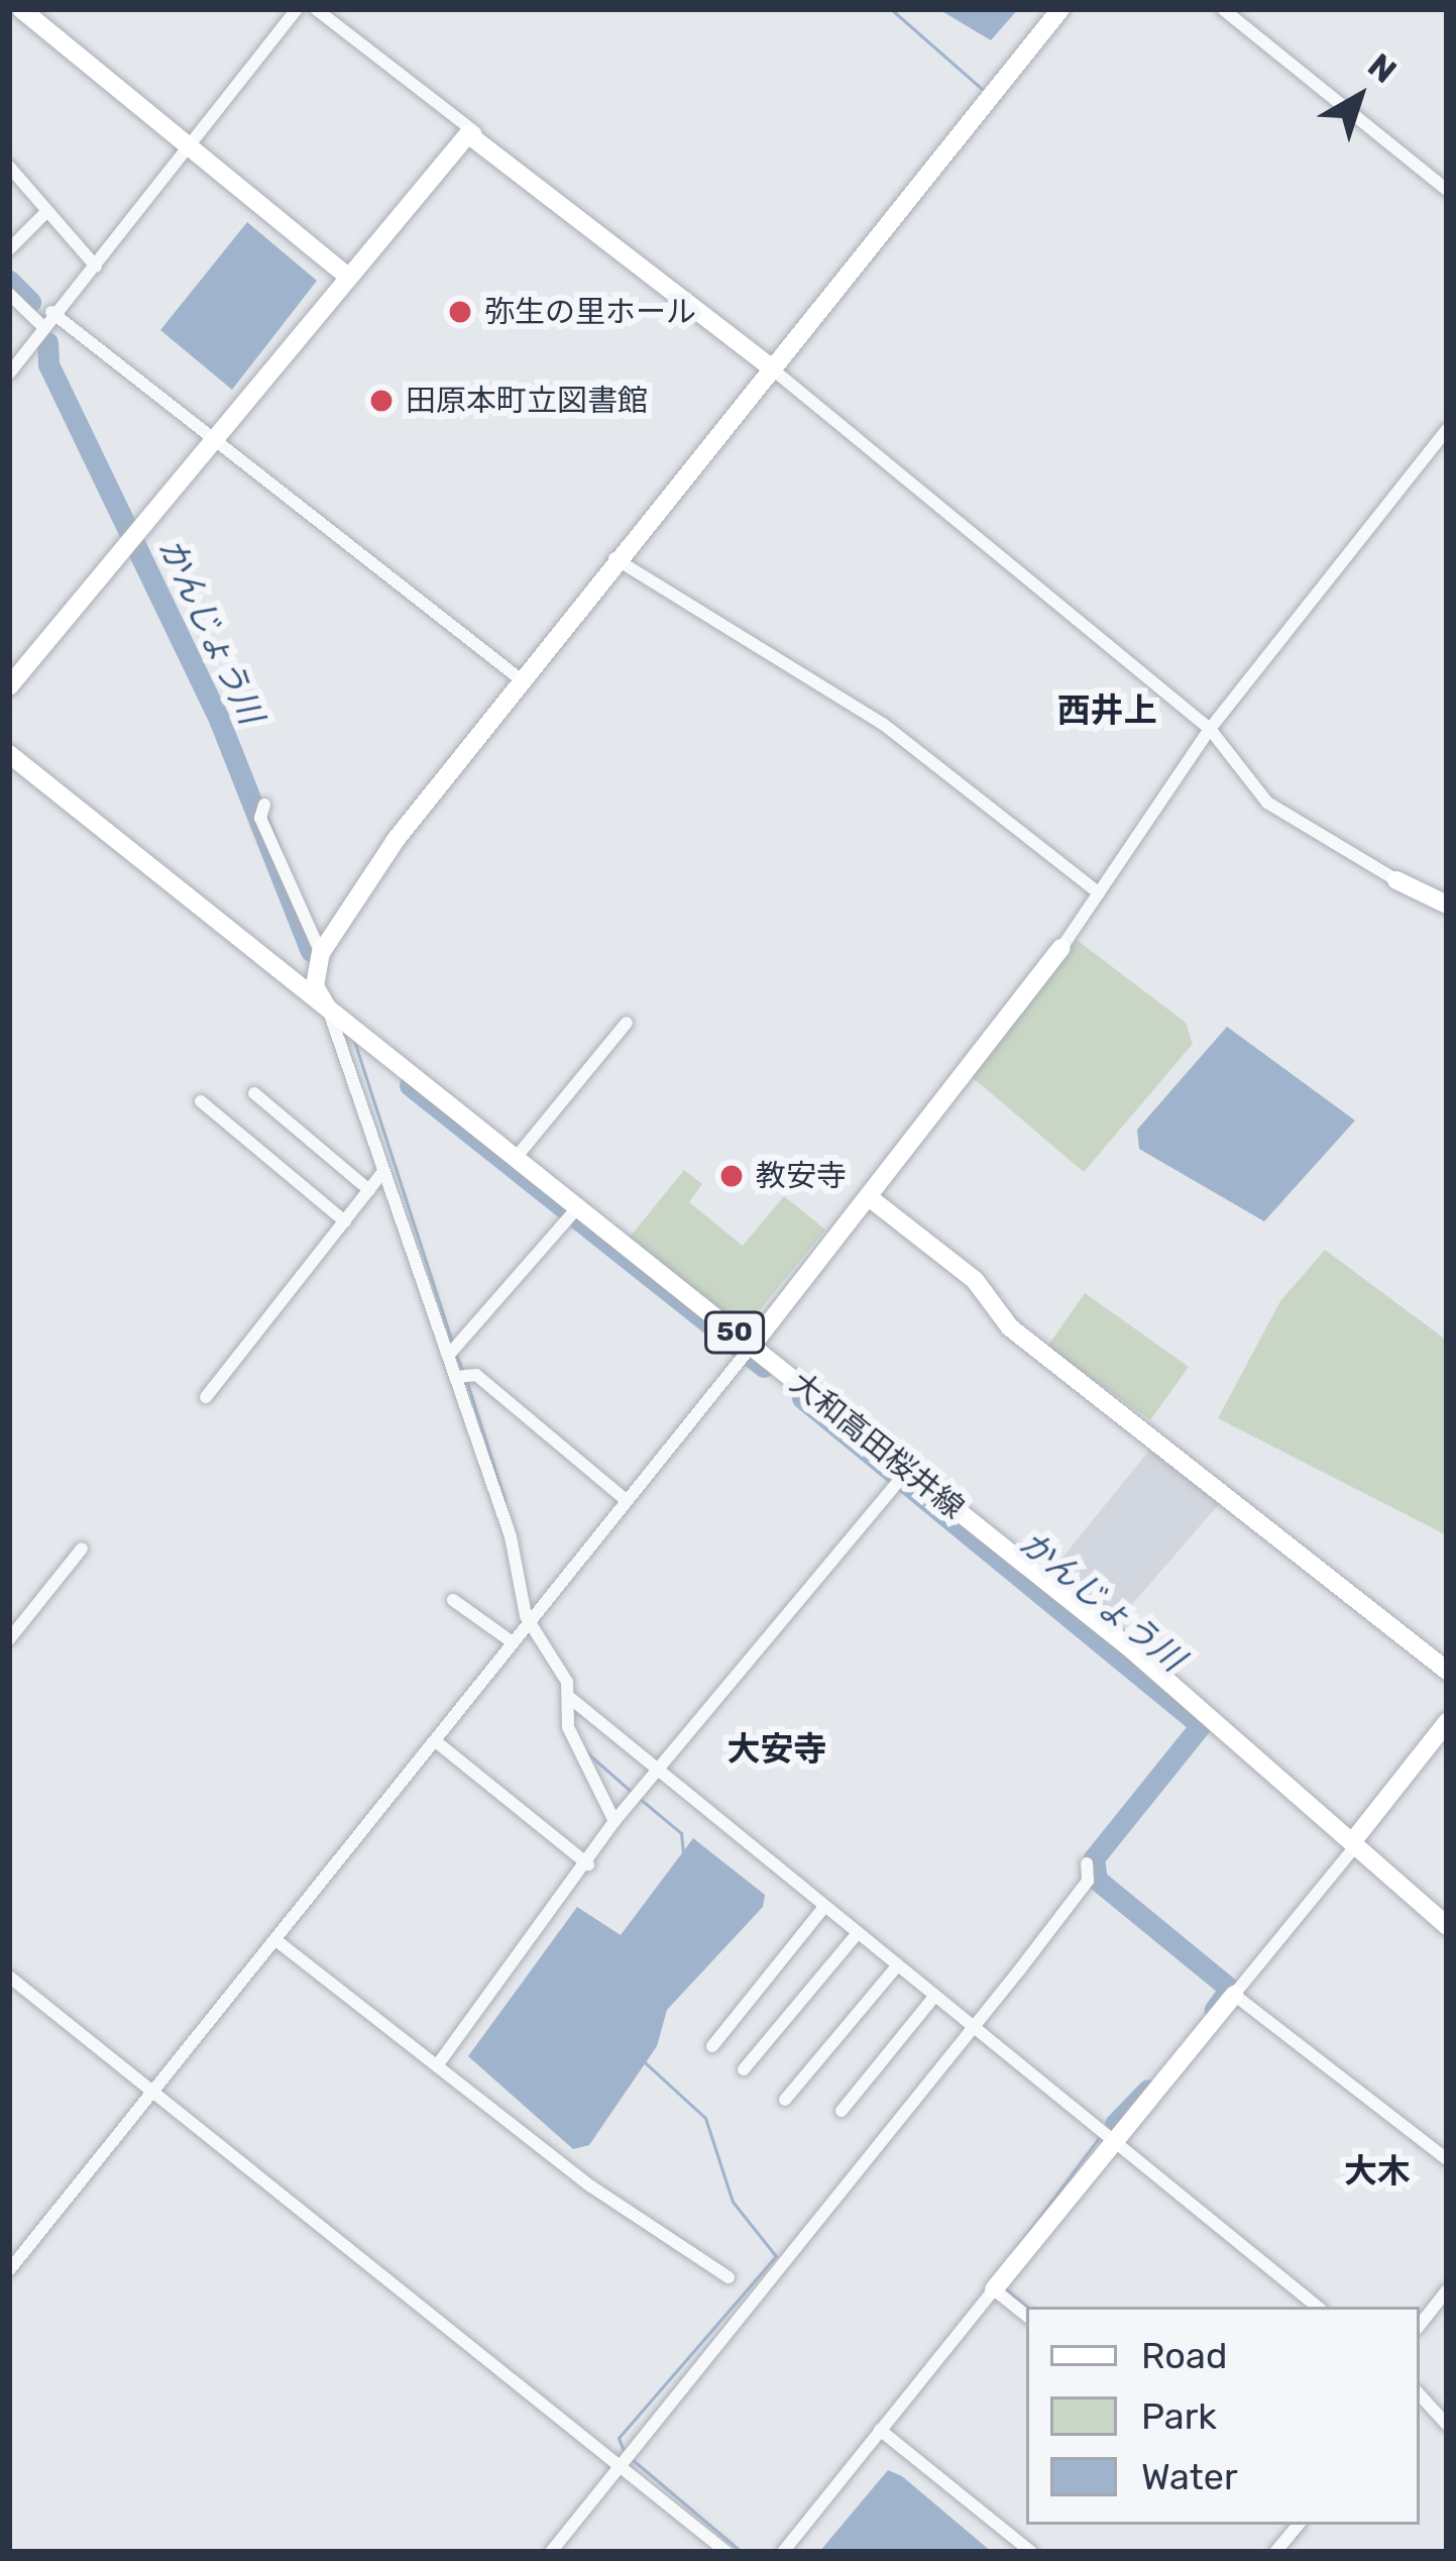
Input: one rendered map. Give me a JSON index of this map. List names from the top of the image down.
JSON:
{
  "streets": {
    "street": ["50", "大和高田桜井線"]
  },
  "districts": ["西井上", "大安寺", "大木"],
  "water": ["かんじょう川"],
  "places": ["弥生の里ホール", "田原本町立図書館", "教安寺"],
  "legend": ["Road", "Park", "Water"],
  "north": "top right"
}
